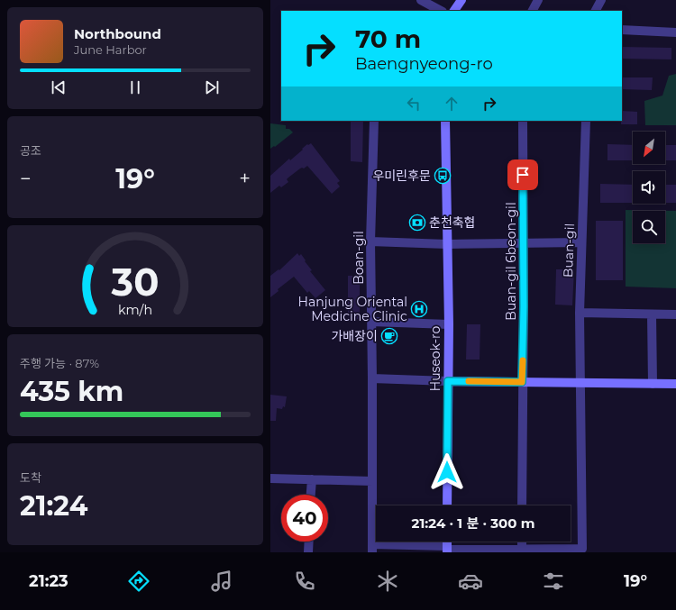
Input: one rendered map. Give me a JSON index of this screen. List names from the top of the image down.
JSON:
{
  "streets": {
    "street": [
      "Buan-gil",
      "Boan-gil",
      "Buan-gil 6beon-gil",
      "Huseok-ro"
    ]
  },
  "places": {
    "bus stop": ["우미린후문"],
    "bank": ["춘천축협"],
    "hospital": ["Hanjung Oriental Medicine Clinic"],
    "cafe": ["가배장이"]
  },
  "north": "bottom left",
  "page": {
    "turn": ["70 m", "Baengnyeong-ro"],
    "song": ["Northbound", "June Harbor"],
    "tile": [
      "공조",
      ["주행 가능 · 87%", "435 km"],
      ["도착", "21:24"]
    ],
    "heat": ["−", "19°", "+"],
    "limit": "40",
    "trip": "21:24 · 1 분 · 300 m",
    "tabs": ["21:23", "19°"],
    "gauge": ["30", "km/h"]
  }
}
